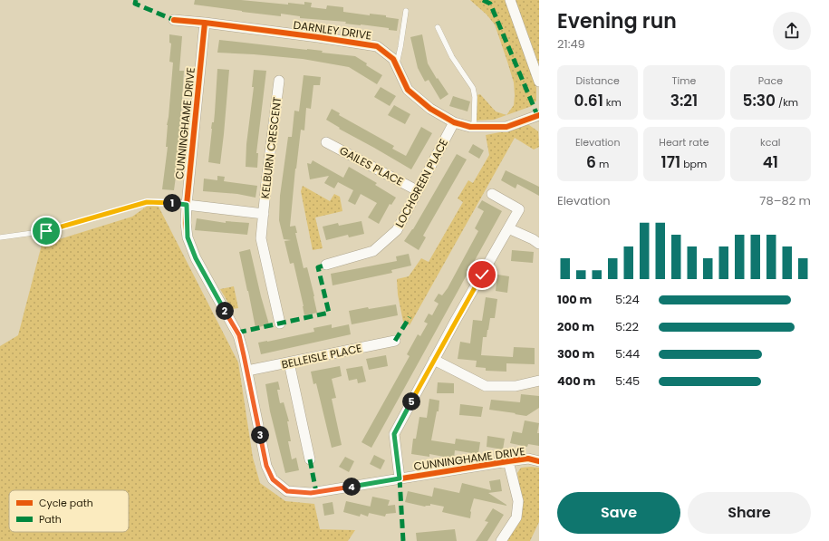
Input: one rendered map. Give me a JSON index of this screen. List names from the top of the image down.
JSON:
{
  "streets": {
    "street": [
      "DARNLEY DRIVE",
      "CUNNINGHAME DRIVE",
      "KELBURN CRESCENT",
      "GAILES PLACE",
      "LOCHGREEN PLACE",
      "BELLEISLE PLACE"
    ]
  },
  "crossings": [
    ["DARNLEY DRIVE", "CUNNINGHAME DRIVE"],
    ["DARNLEY DRIVE", "LOCHGREEN PLACE"],
    ["CUNNINGHAME DRIVE", "KELBURN CRESCENT"],
    ["CUNNINGHAME DRIVE", "BELLEISLE PLACE"],
    ["GAILES PLACE", "LOCHGREEN PLACE"]
  ],
  "legend": ["Cycle path", "Path"],
  "page": {
    "heading": ["Evening run", "21:49"],
    "stats": [
      ["Distance", "0.61 km"],
      ["Time", "3:21"],
      ["Pace", "5:30 /km"],
      ["Elevation", "6 m"],
      ["Heart rate", "171 bpm"],
      ["kcal", "41"]
    ],
    "chart": ["Elevation", "78–82 m"],
    "pins": [
      "1",
      "2",
      "5",
      "3",
      "4"
    ],
    "list": [
      {
        "name": "100 m",
        "note": "5:24"
      },
      {
        "name": "200 m",
        "note": "5:22"
      },
      {
        "name": "300 m",
        "note": "5:44"
      },
      {
        "name": "400 m",
        "note": "5:45"
      }
    ],
    "buttons": ["Save", "Share"]
  }
}
